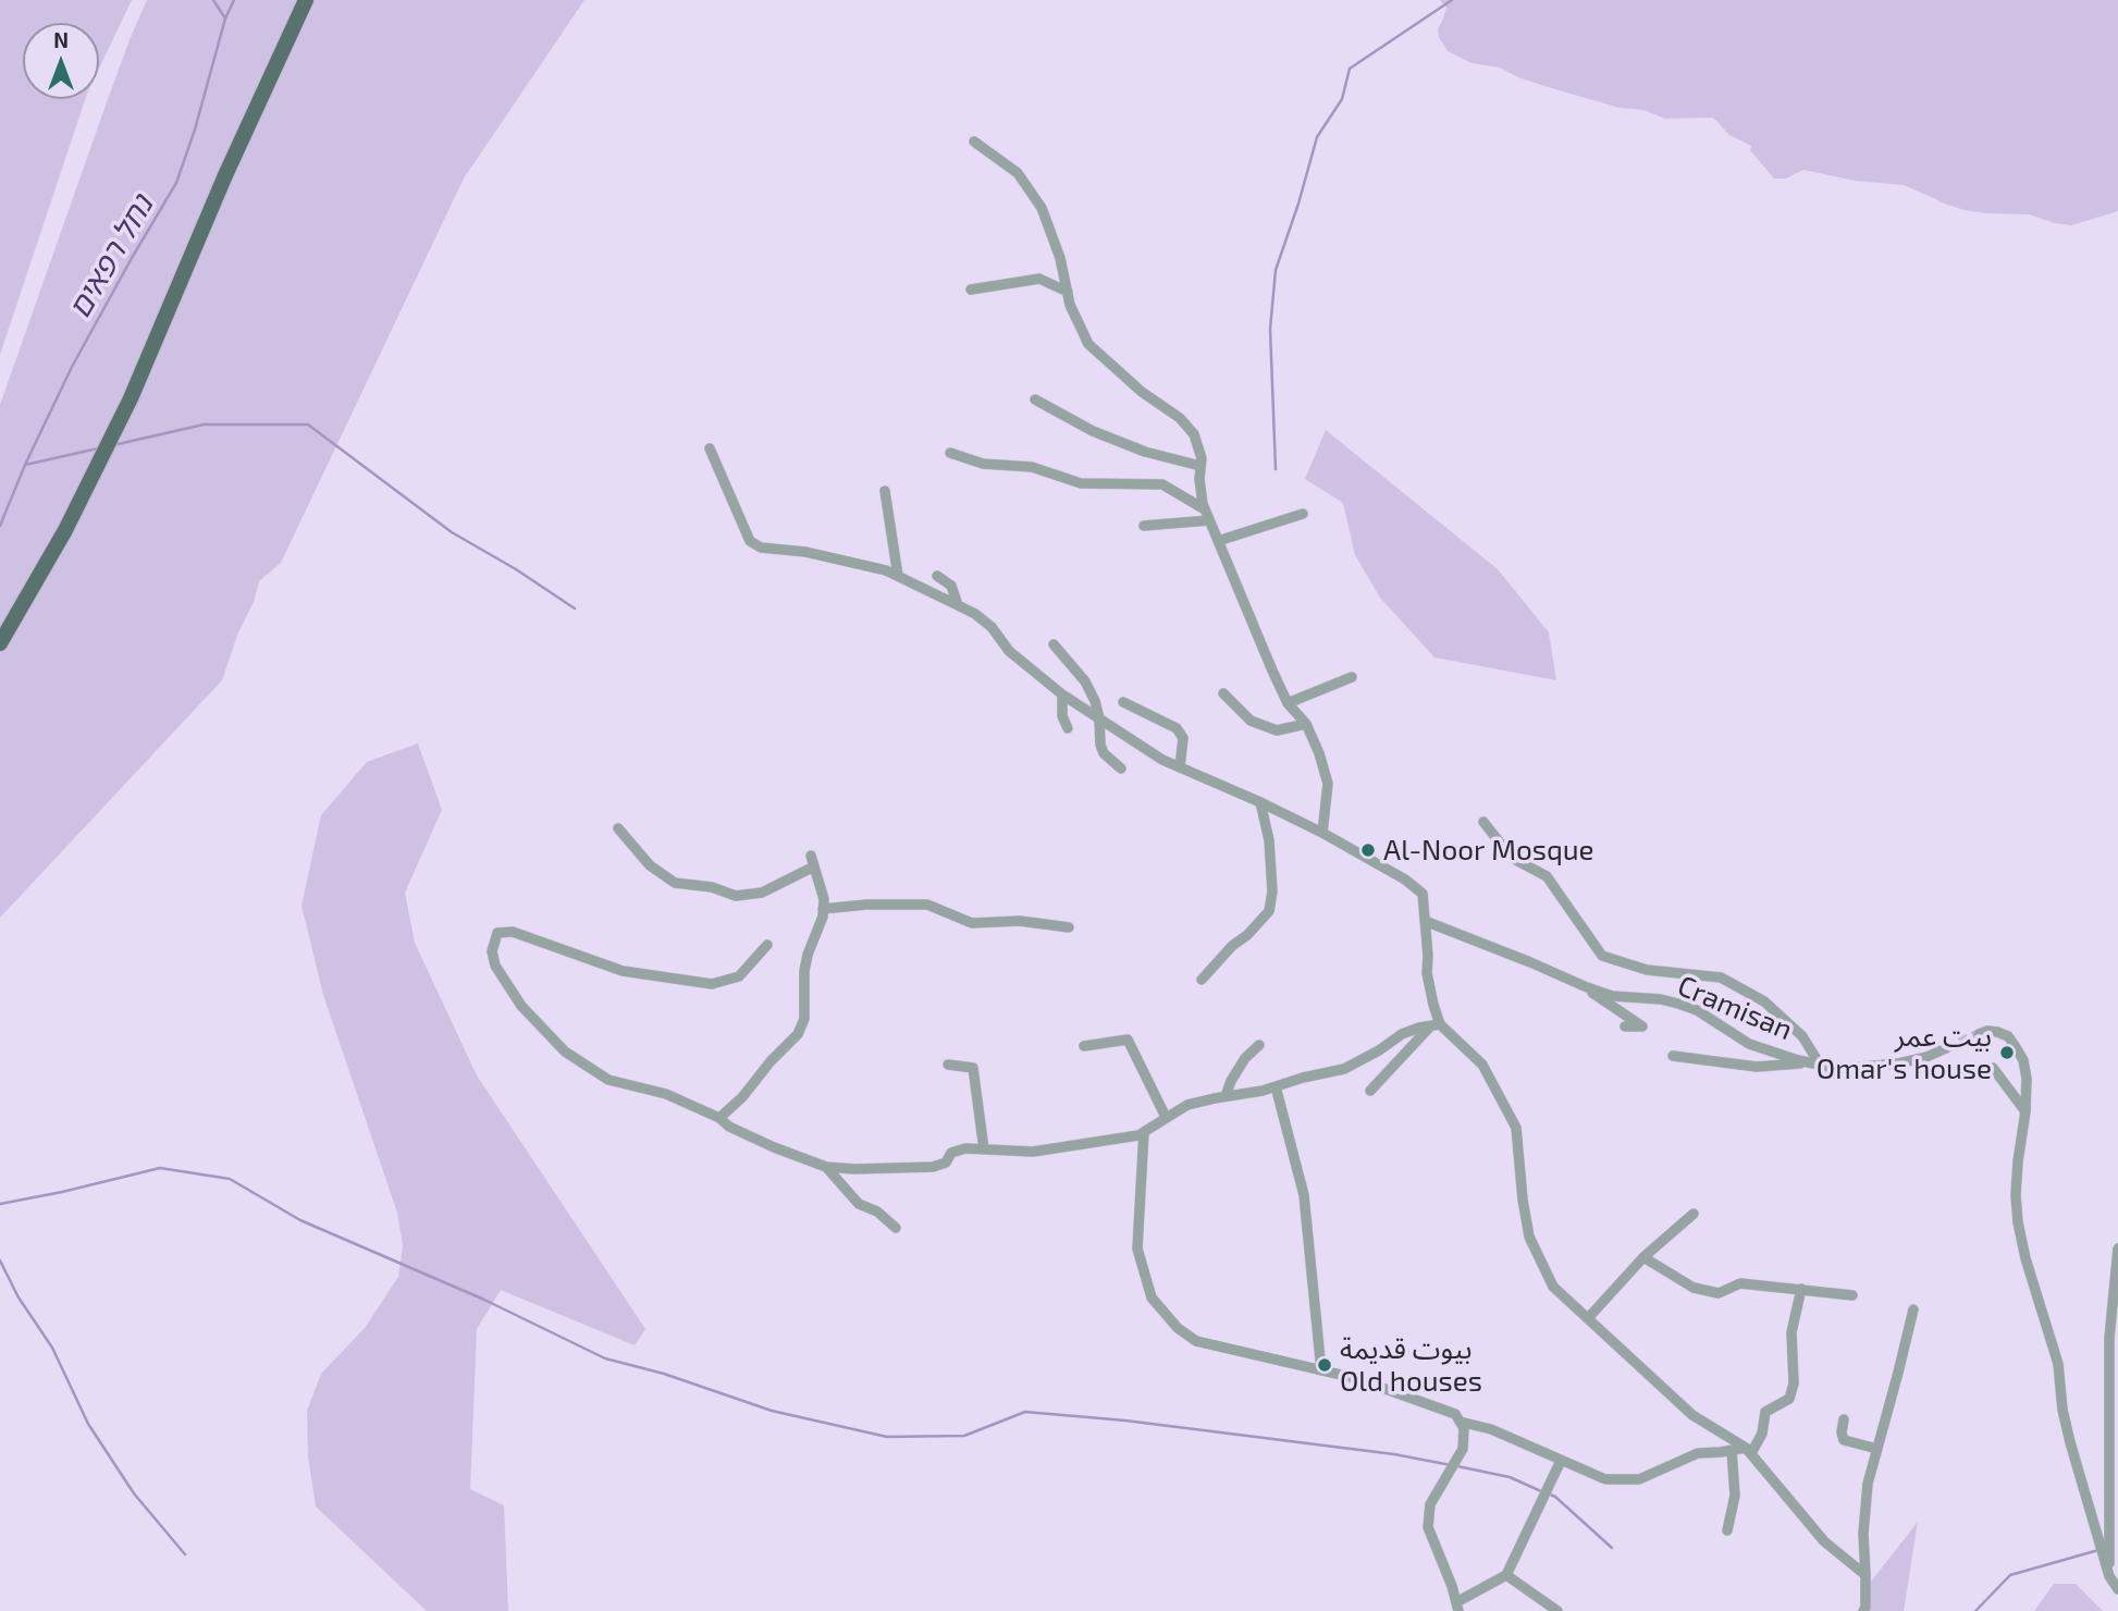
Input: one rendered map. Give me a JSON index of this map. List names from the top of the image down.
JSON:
{
  "streets": {
    "street": ["Cramisan"]
  },
  "water": ["נחל רפאים"],
  "places": ["Al-Noor Mosque", "بيت عمر Omar's house", "بيوت قديمة Old houses"],
  "north": "top"
}
